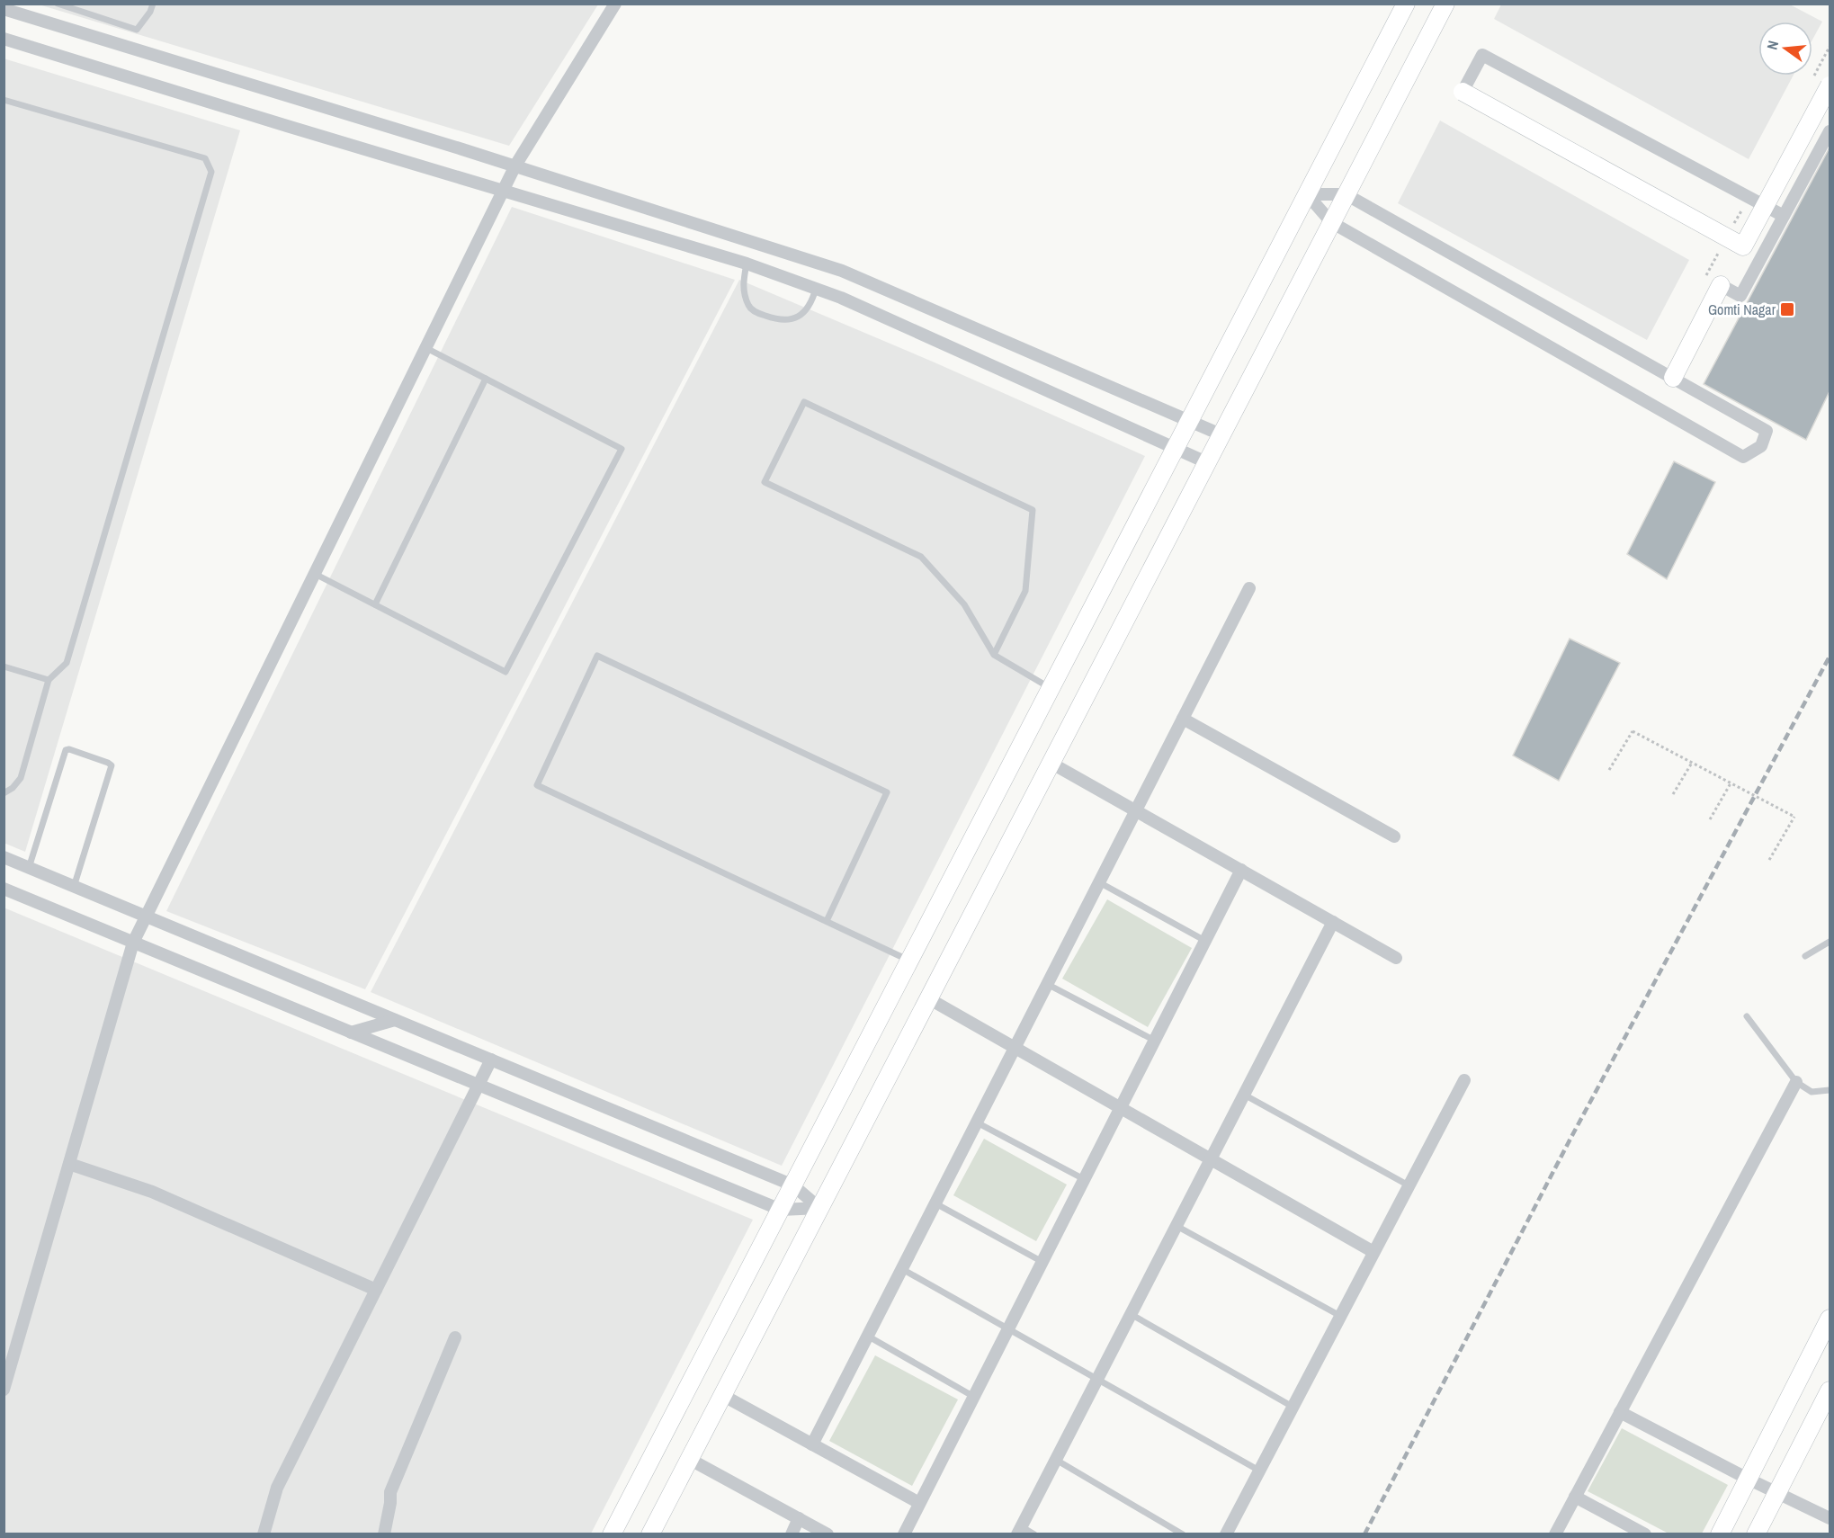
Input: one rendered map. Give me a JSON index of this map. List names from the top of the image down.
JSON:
{
  "places": {
    "transit": ["Gomti Nagar"]
  },
  "north": "left"
}
